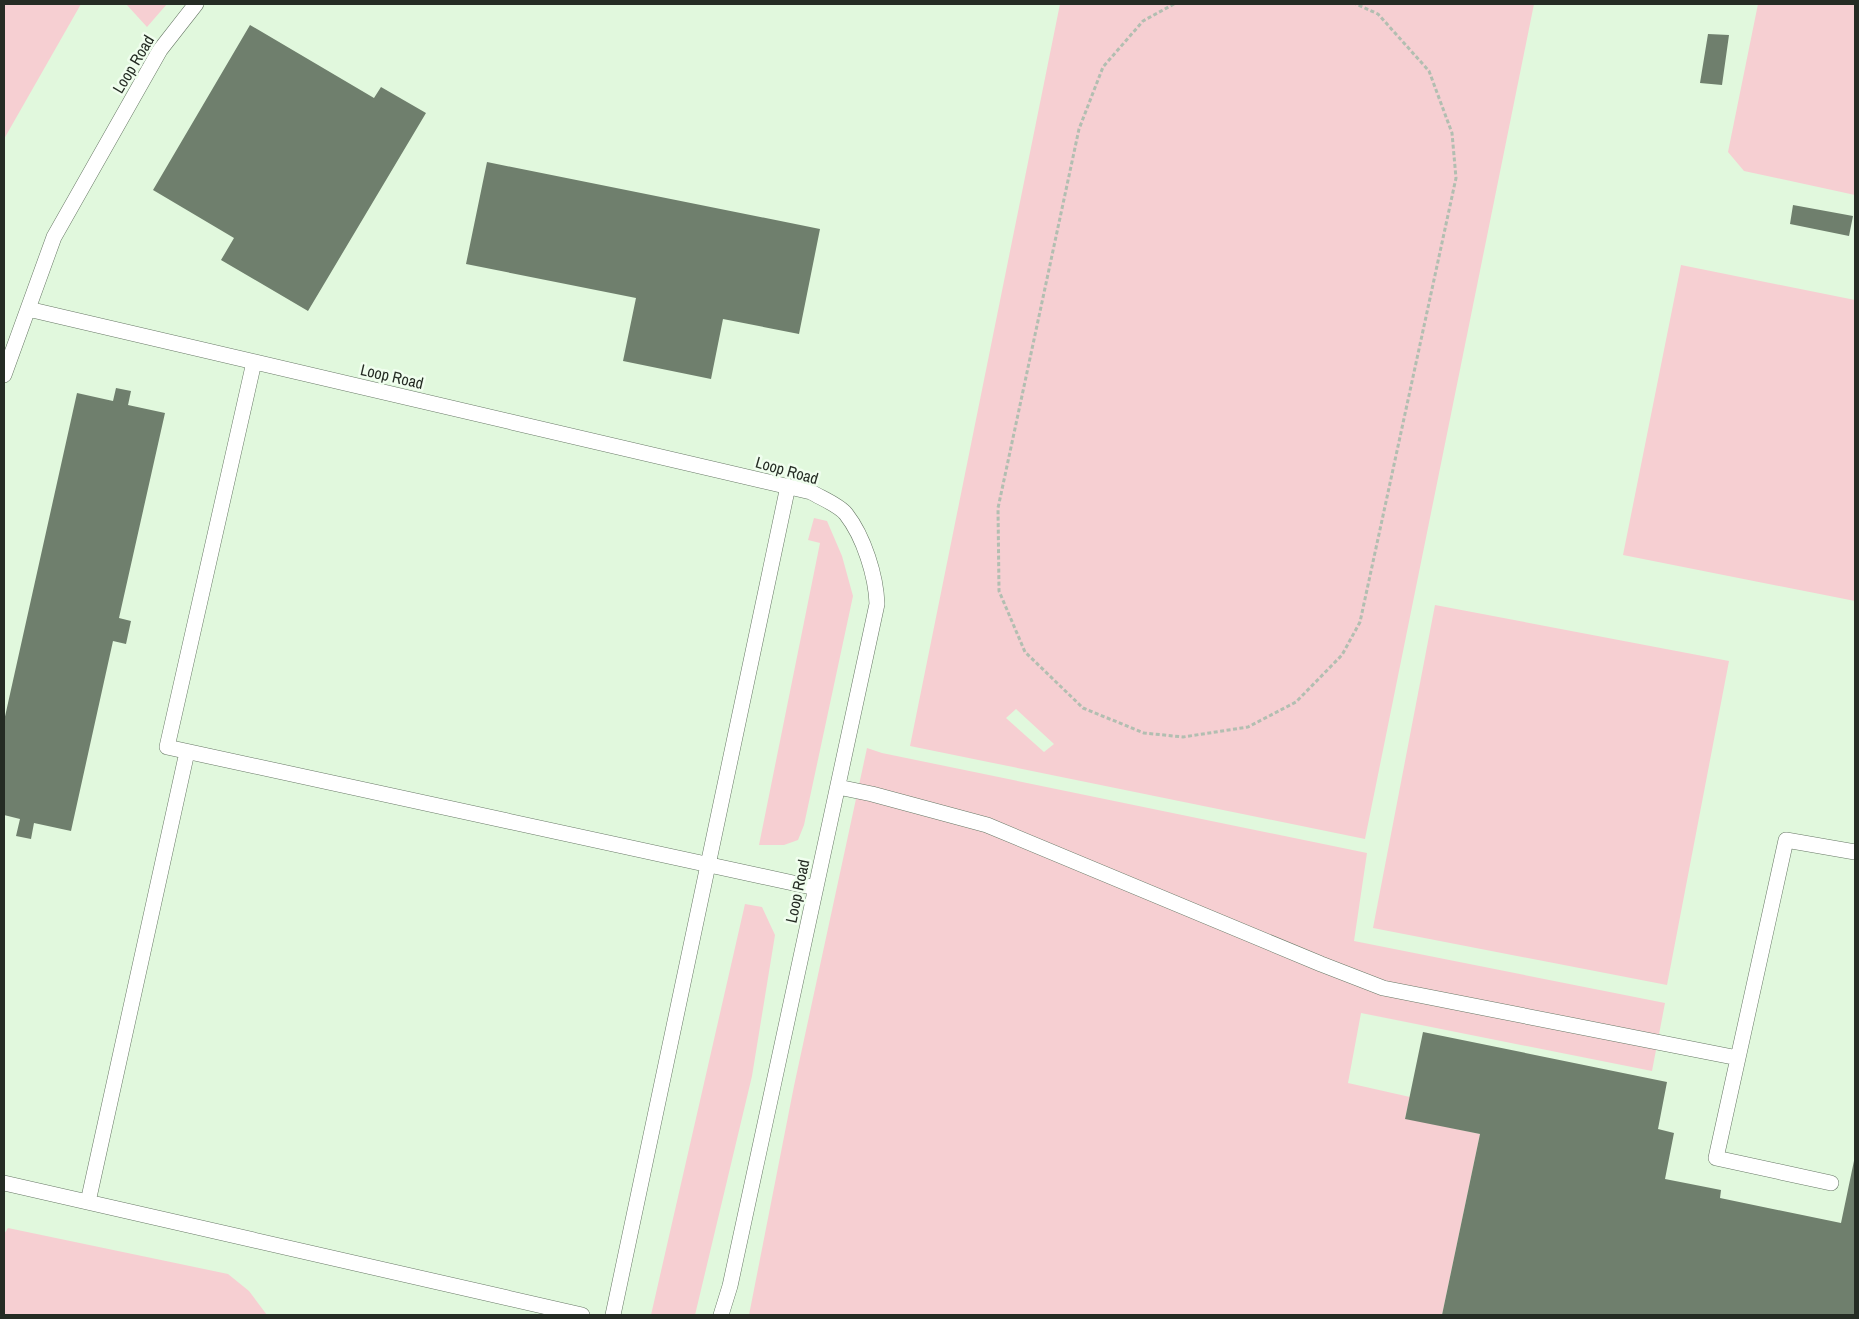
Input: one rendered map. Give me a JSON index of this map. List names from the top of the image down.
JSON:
{
  "streets": {
    "lane": ["Loop Road"]
  }
}
